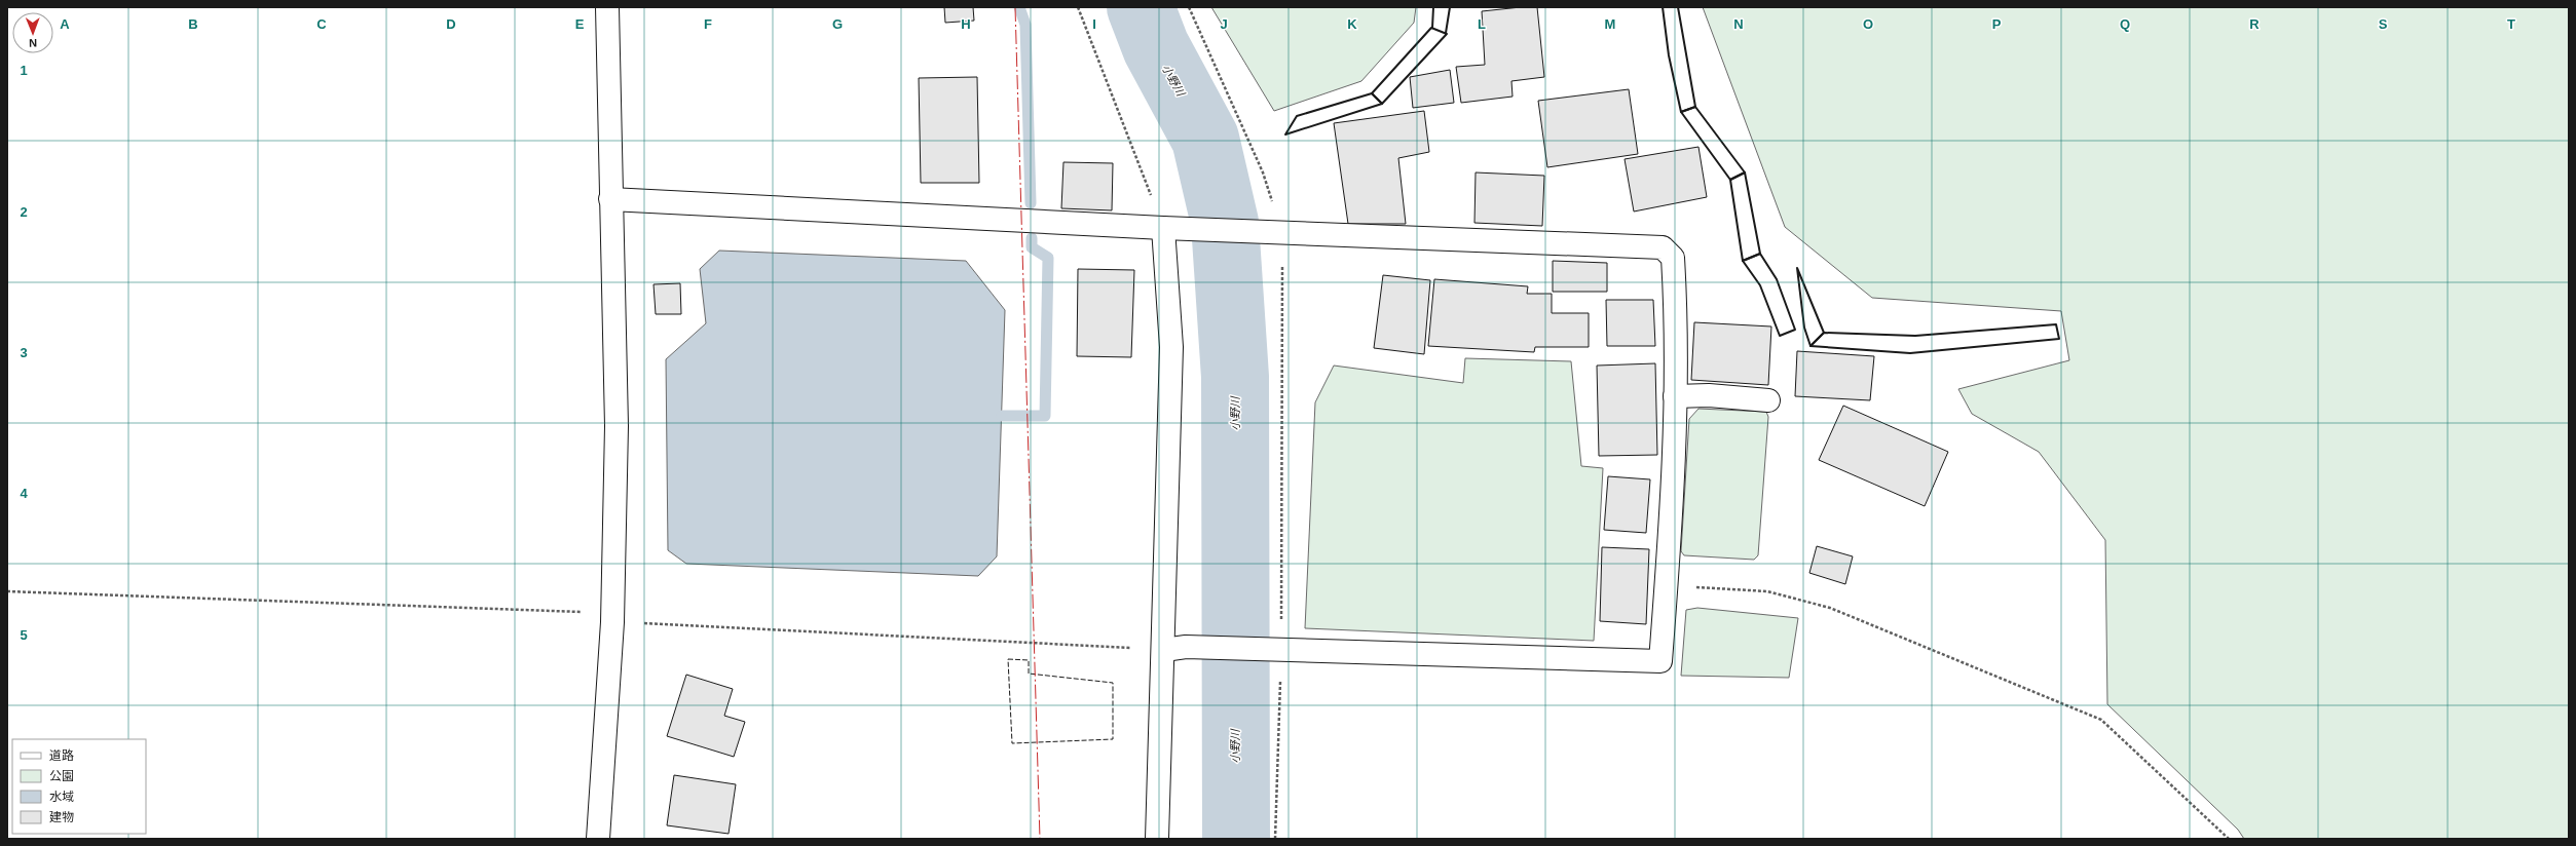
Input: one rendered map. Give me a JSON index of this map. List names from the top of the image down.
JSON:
{
  "water": ["小野川"],
  "legend": [
    "道路",
    "公園",
    "水域",
    "建物"
  ],
  "north": "bottom",
  "grid": {
    "columns": [
      "A",
      "B",
      "C",
      "D",
      "E",
      "F",
      "G",
      "H",
      "I",
      "J",
      "K",
      "L",
      "M",
      "N",
      "O",
      "P",
      "Q",
      "R",
      "S",
      "T"
    ],
    "rows": [
      "1",
      "2",
      "3",
      "4",
      "5"
    ]
  }
}
